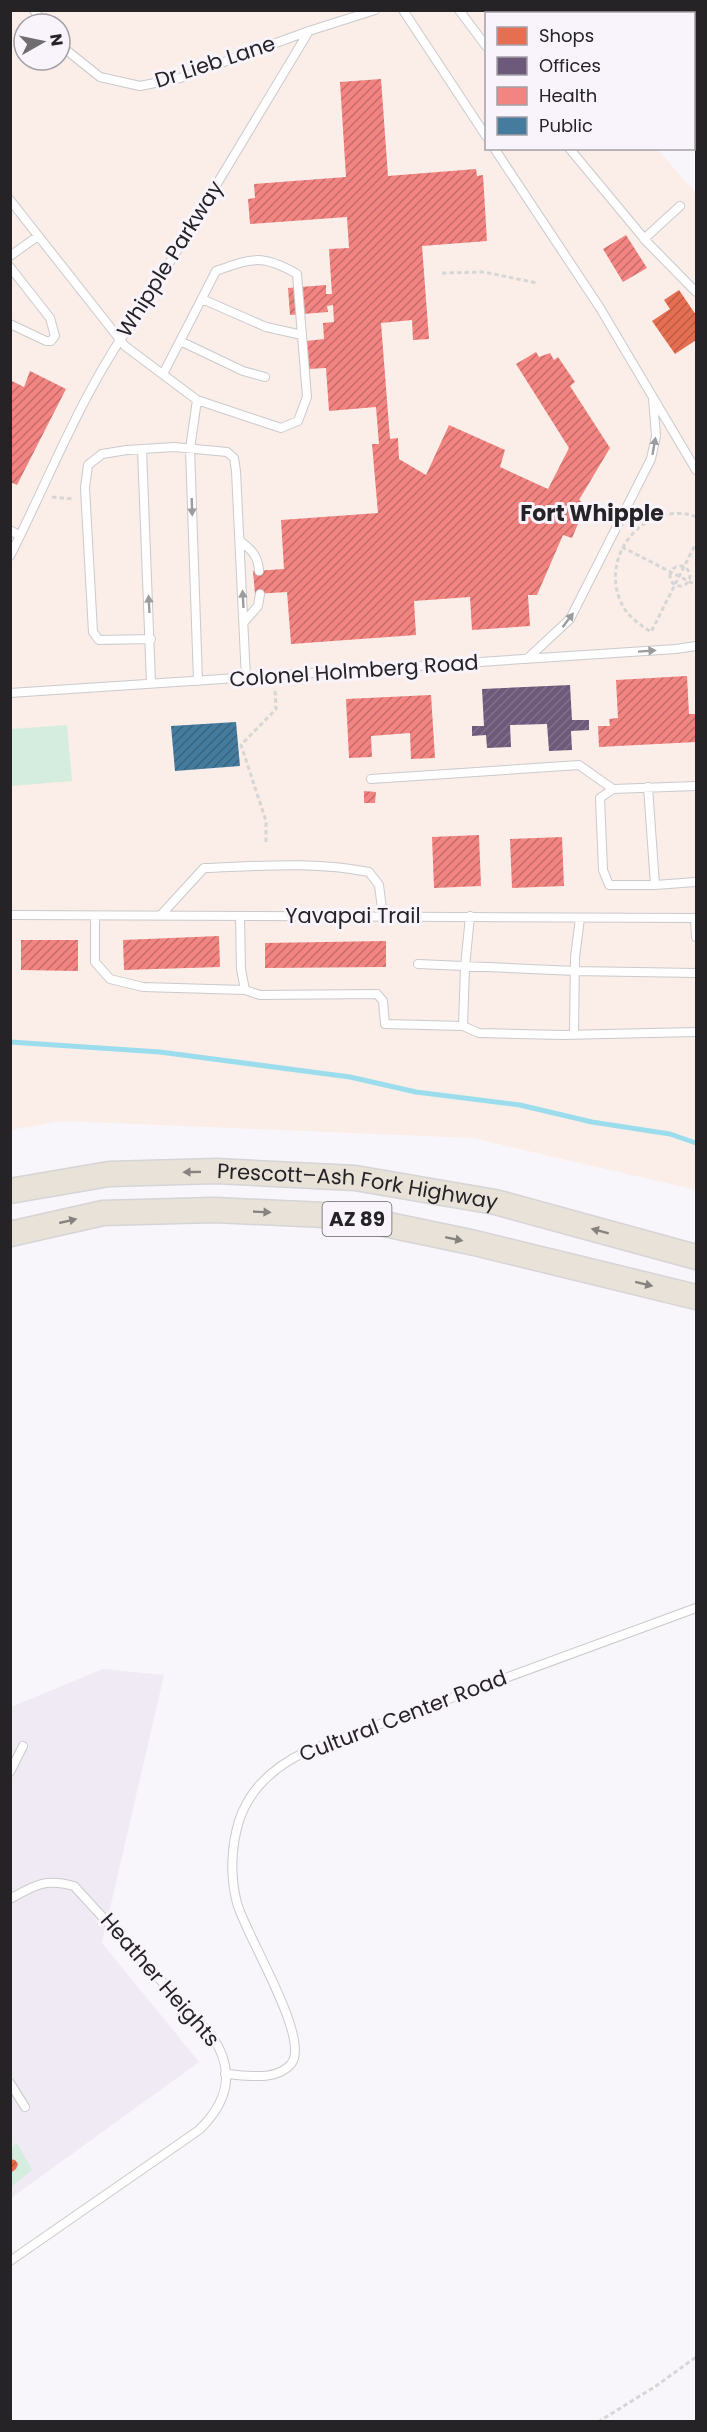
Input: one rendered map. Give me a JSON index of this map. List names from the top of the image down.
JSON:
{
  "streets": {
    "main road": ["Prescott–Ash Fork Highway", "AZ 89"],
    "lane": [
      "Dr Lieb Lane",
      "Whipple Parkway",
      "Colonel Holmberg Road",
      "Yavapai Trail",
      "Cultural Center Road",
      "Heather Heights"
    ]
  },
  "crossings": [
    ["Dr Lieb Lane", "Whipple Parkway"],
    ["Cultural Center Road", "Heather Heights"]
  ],
  "districts": ["Fort Whipple"],
  "legend": [
    "Shops",
    "Offices",
    "Health",
    "Public"
  ],
  "north": "right"
}
